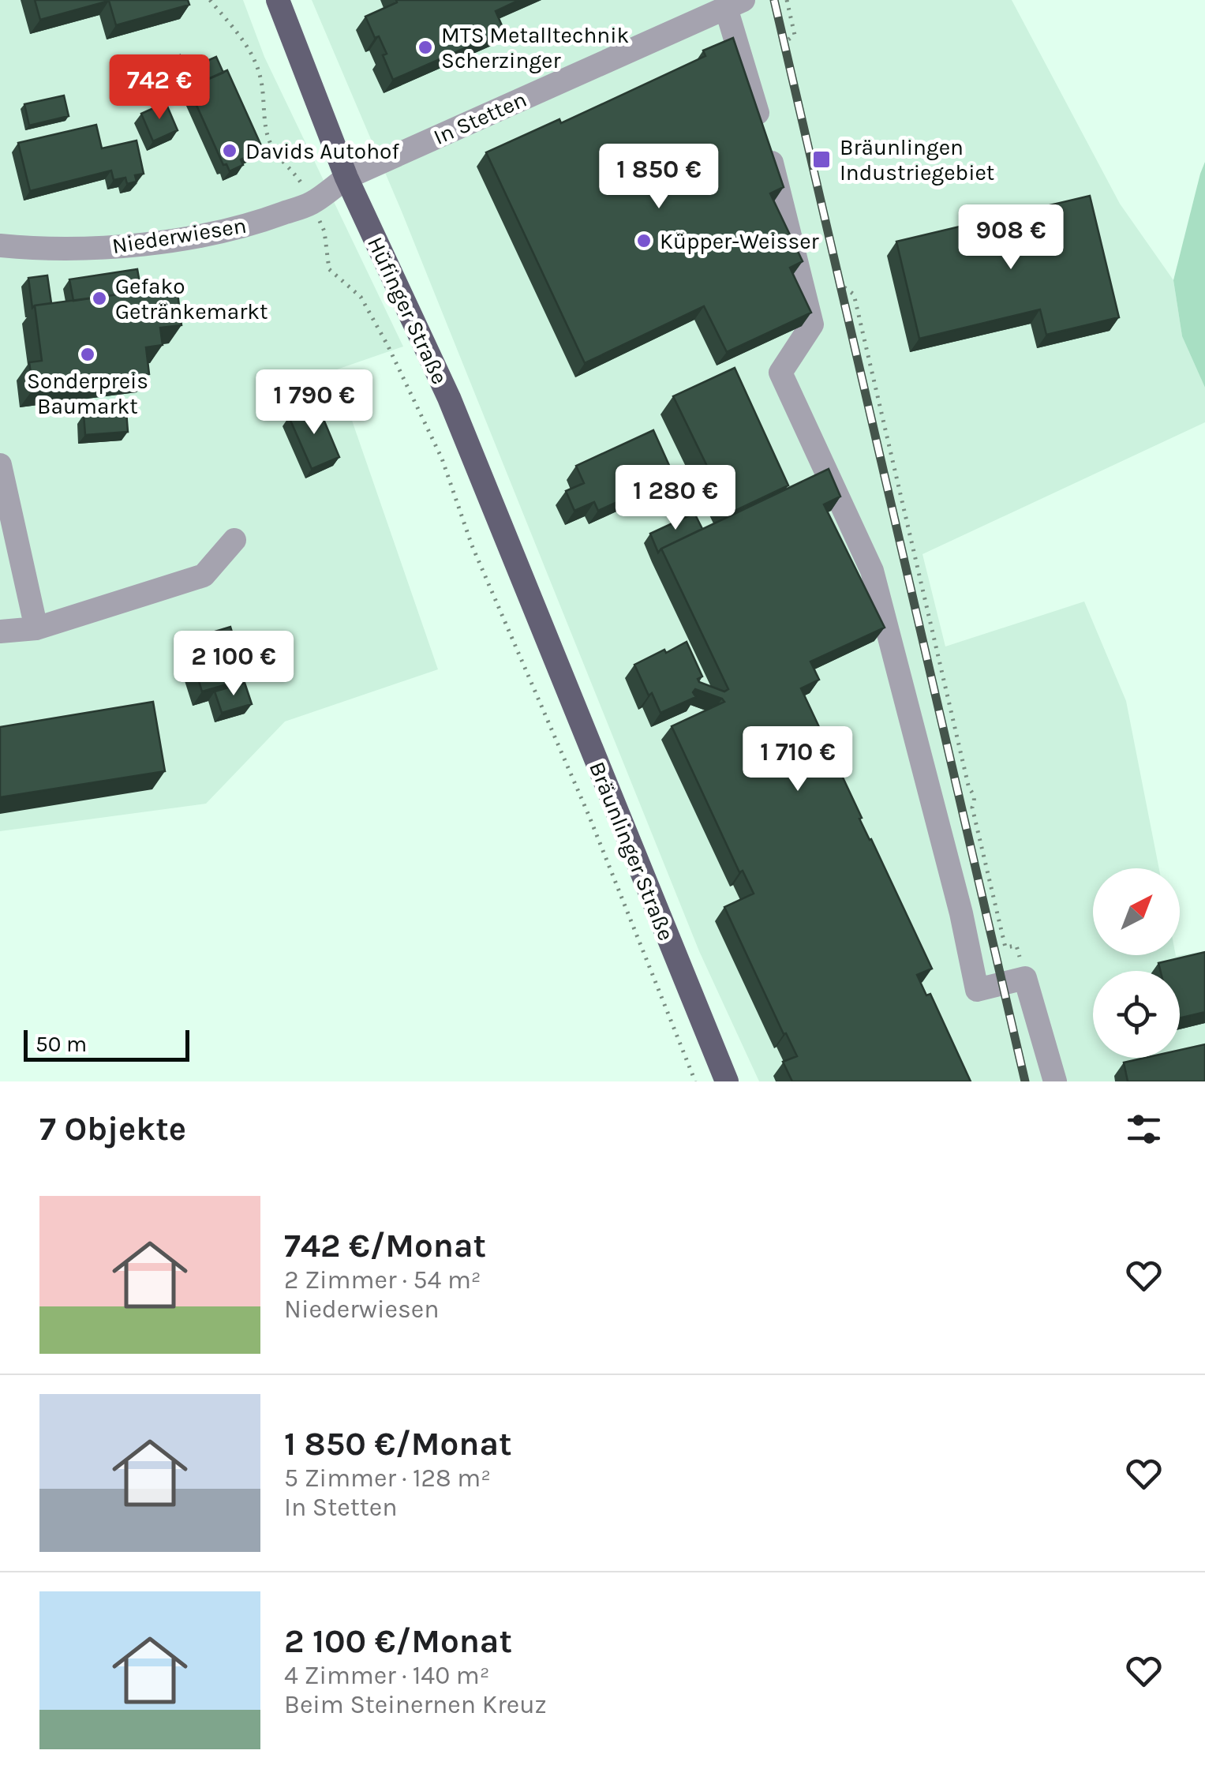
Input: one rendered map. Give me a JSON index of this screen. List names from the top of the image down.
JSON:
{
  "streets": {
    "main road": ["Hüfinger Straße", "Bräunlinger Straße"],
    "street": ["In Stetten", "Niederwiesen"]
  },
  "crossings": [
    ["In Stetten", "Niederwiesen"],
    ["In Stetten", "Hüfinger Straße"],
    ["Niederwiesen", "Hüfinger Straße"],
    ["Hüfinger Straße", "Bräunlinger Straße"]
  ],
  "places": {
    "other": [
      "MTS Metalltechnik Scherzinger",
      "Davids Autohof",
      "Küpper-Weisser",
      "Gefako Getränkemarkt",
      "Sonderpreis Baumarkt"
    ],
    "transit": ["Bräunlingen Industriegebiet"]
  },
  "scale_bar": "50 m",
  "north": "top right",
  "page": {
    "price": [
      "742 €",
      "1 850 €",
      "908 €",
      "1 790 €",
      "1 280 €",
      "2 100 €",
      "1 710 €"
    ],
    "scale": "50 m",
    "heading": "7 Objekte",
    "list": [
      {
        "name": "742 €/Monat",
        "note": "2 Zimmer · 54 m² · Niederwiesen"
      },
      {
        "name": "1 850 €/Monat",
        "note": "5 Zimmer · 128 m² · In Stetten"
      },
      {
        "name": "2 100 €/Monat",
        "note": "4 Zimmer · 140 m² · Beim Steinernen Kreuz"
      }
    ]
  }
}
